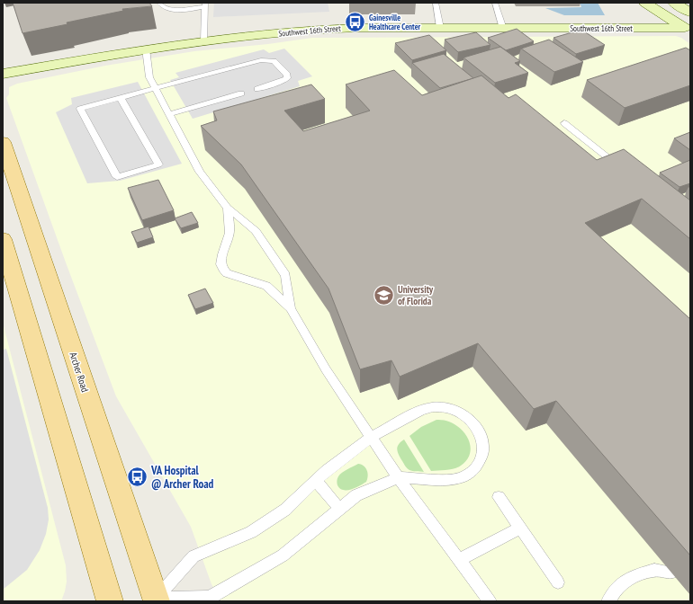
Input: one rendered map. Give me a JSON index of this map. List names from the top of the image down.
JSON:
{
  "streets": {
    "main road": ["Archer Road"],
    "street": ["Southwest 16th Street"]
  },
  "places": {
    "bus stop": ["Gainesville Healthcare Center", "VA Hospital @ Archer Road"],
    "school or university": ["University of Florida"]
  }
}
